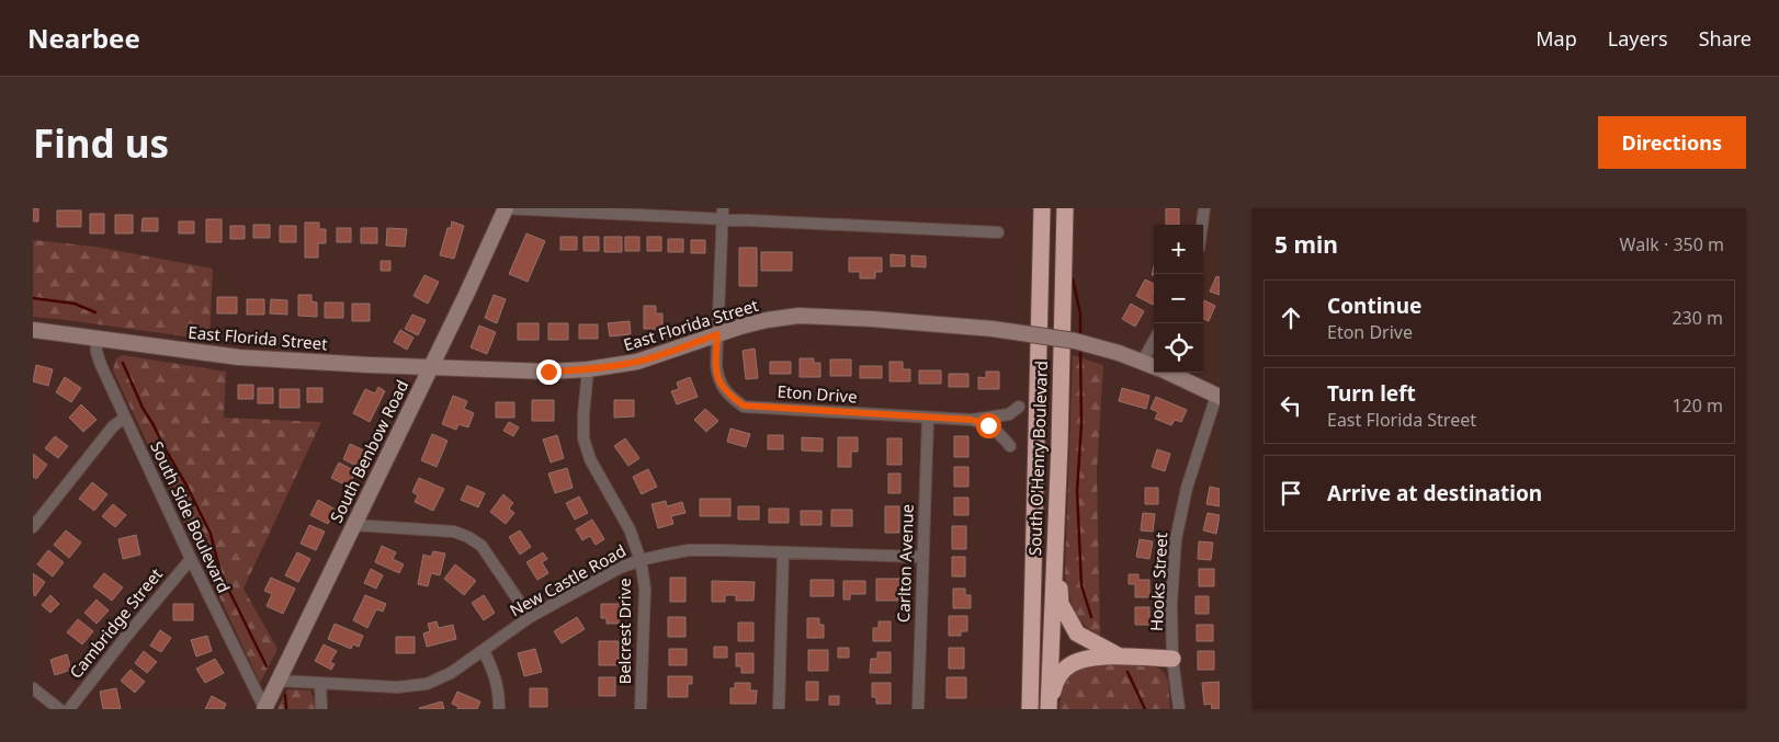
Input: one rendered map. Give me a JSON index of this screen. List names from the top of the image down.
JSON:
{
  "streets": {
    "highway": ["South O'Henry Boulevard"],
    "main road": ["East Florida Street", "South Benbow Road"],
    "street": [
      "Eton Drive",
      "South Side Boulevard",
      "Carlton Avenue",
      "New Castle Road",
      "Hooks Street",
      "Cambridge Street",
      "Belcrest Drive"
    ]
  },
  "crossings": [
    ["East Florida Street", "Eton Drive"],
    ["East Florida Street", "South Benbow Road"],
    ["East Florida Street", "South Side Boulevard"],
    ["East Florida Street", "Hooks Street"],
    ["East Florida Street", "Belcrest Drive"],
    ["Eton Drive", "Carlton Avenue"],
    ["South Benbow Road", "South Side Boulevard"],
    ["South Benbow Road", "New Castle Road"],
    ["South Side Boulevard", "Cambridge Street"],
    ["Carlton Avenue", "New Castle Road"],
    ["New Castle Road", "Belcrest Drive"]
  ],
  "page": {
    "header": "Nearbee",
    "nav": ["Map", "Layers", "Share"],
    "buttons": "Directions",
    "title": "Find us",
    "heading": ["5 min", "Walk · 350 m"],
    "map_buttons": ["+", "−"],
    "list": [
      ["Continue", "Eton Drive", "230 m"],
      ["Turn left", "East Florida Street", "120 m"],
      "Arrive at destination"
    ]
  }
}
